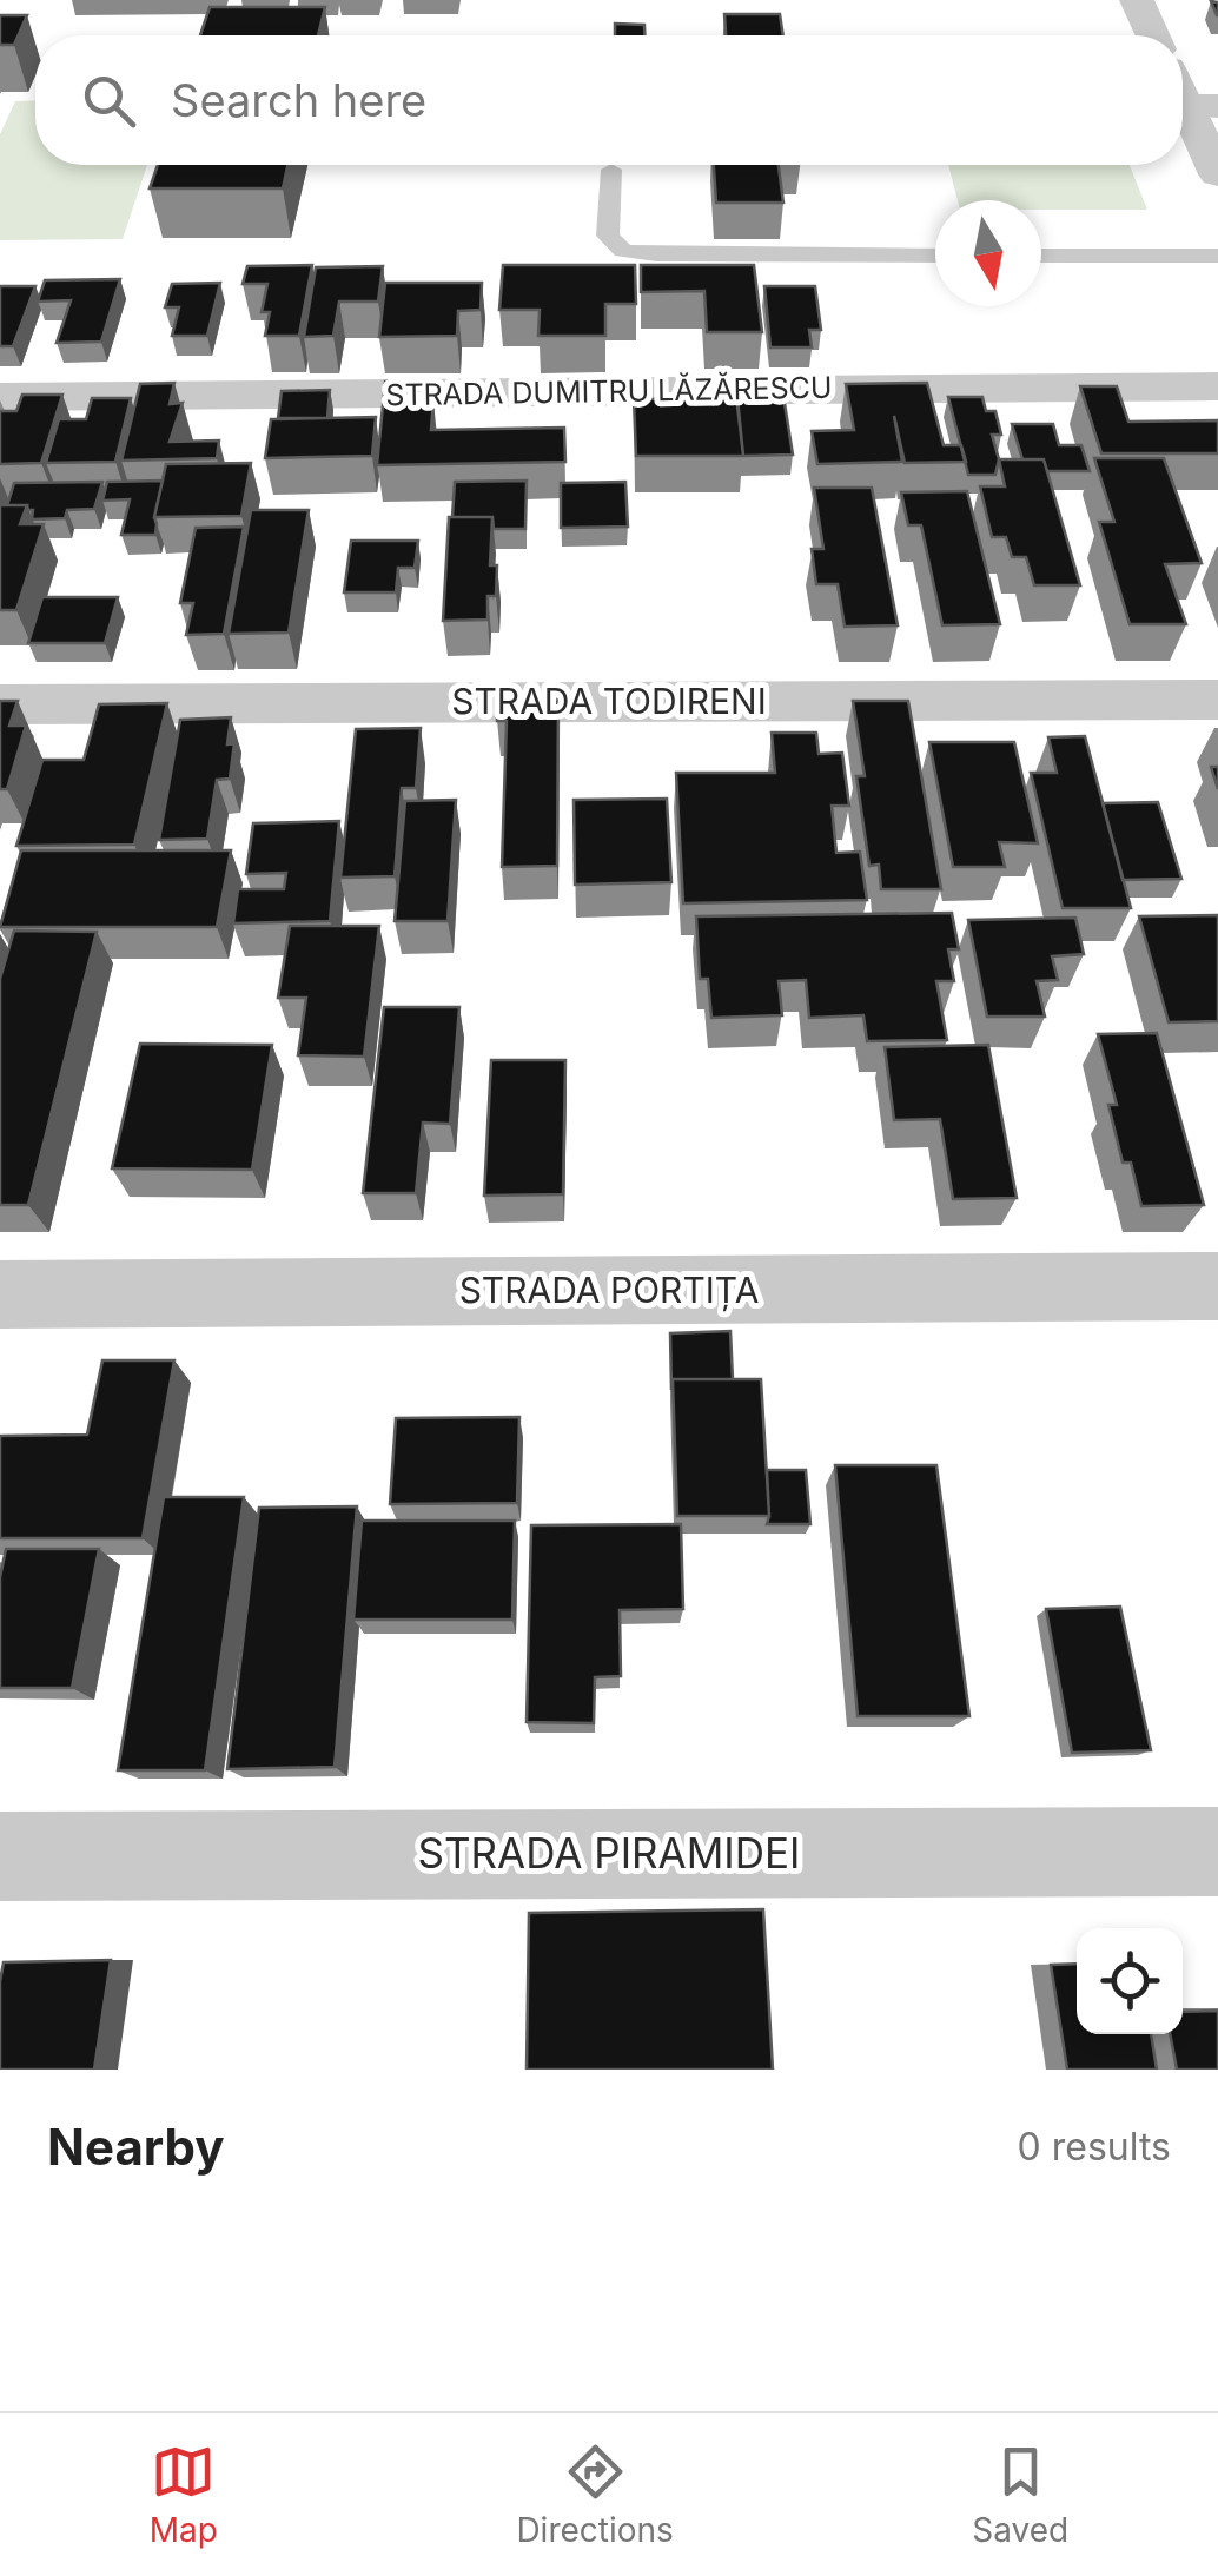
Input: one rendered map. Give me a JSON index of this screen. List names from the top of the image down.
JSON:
{
  "streets": {
    "street": [
      "STRADA DUMITRU LĂZĂRESCU",
      "STRADA TODIRENI",
      "STRADA PORTIȚA",
      "STRADA PIRAMIDEI"
    ]
  },
  "north": "bottom",
  "page": {
    "search": "Search here",
    "heading": ["Nearby", "0 results"],
    "nav": ["Map", "Directions", "Saved"]
  }
}
